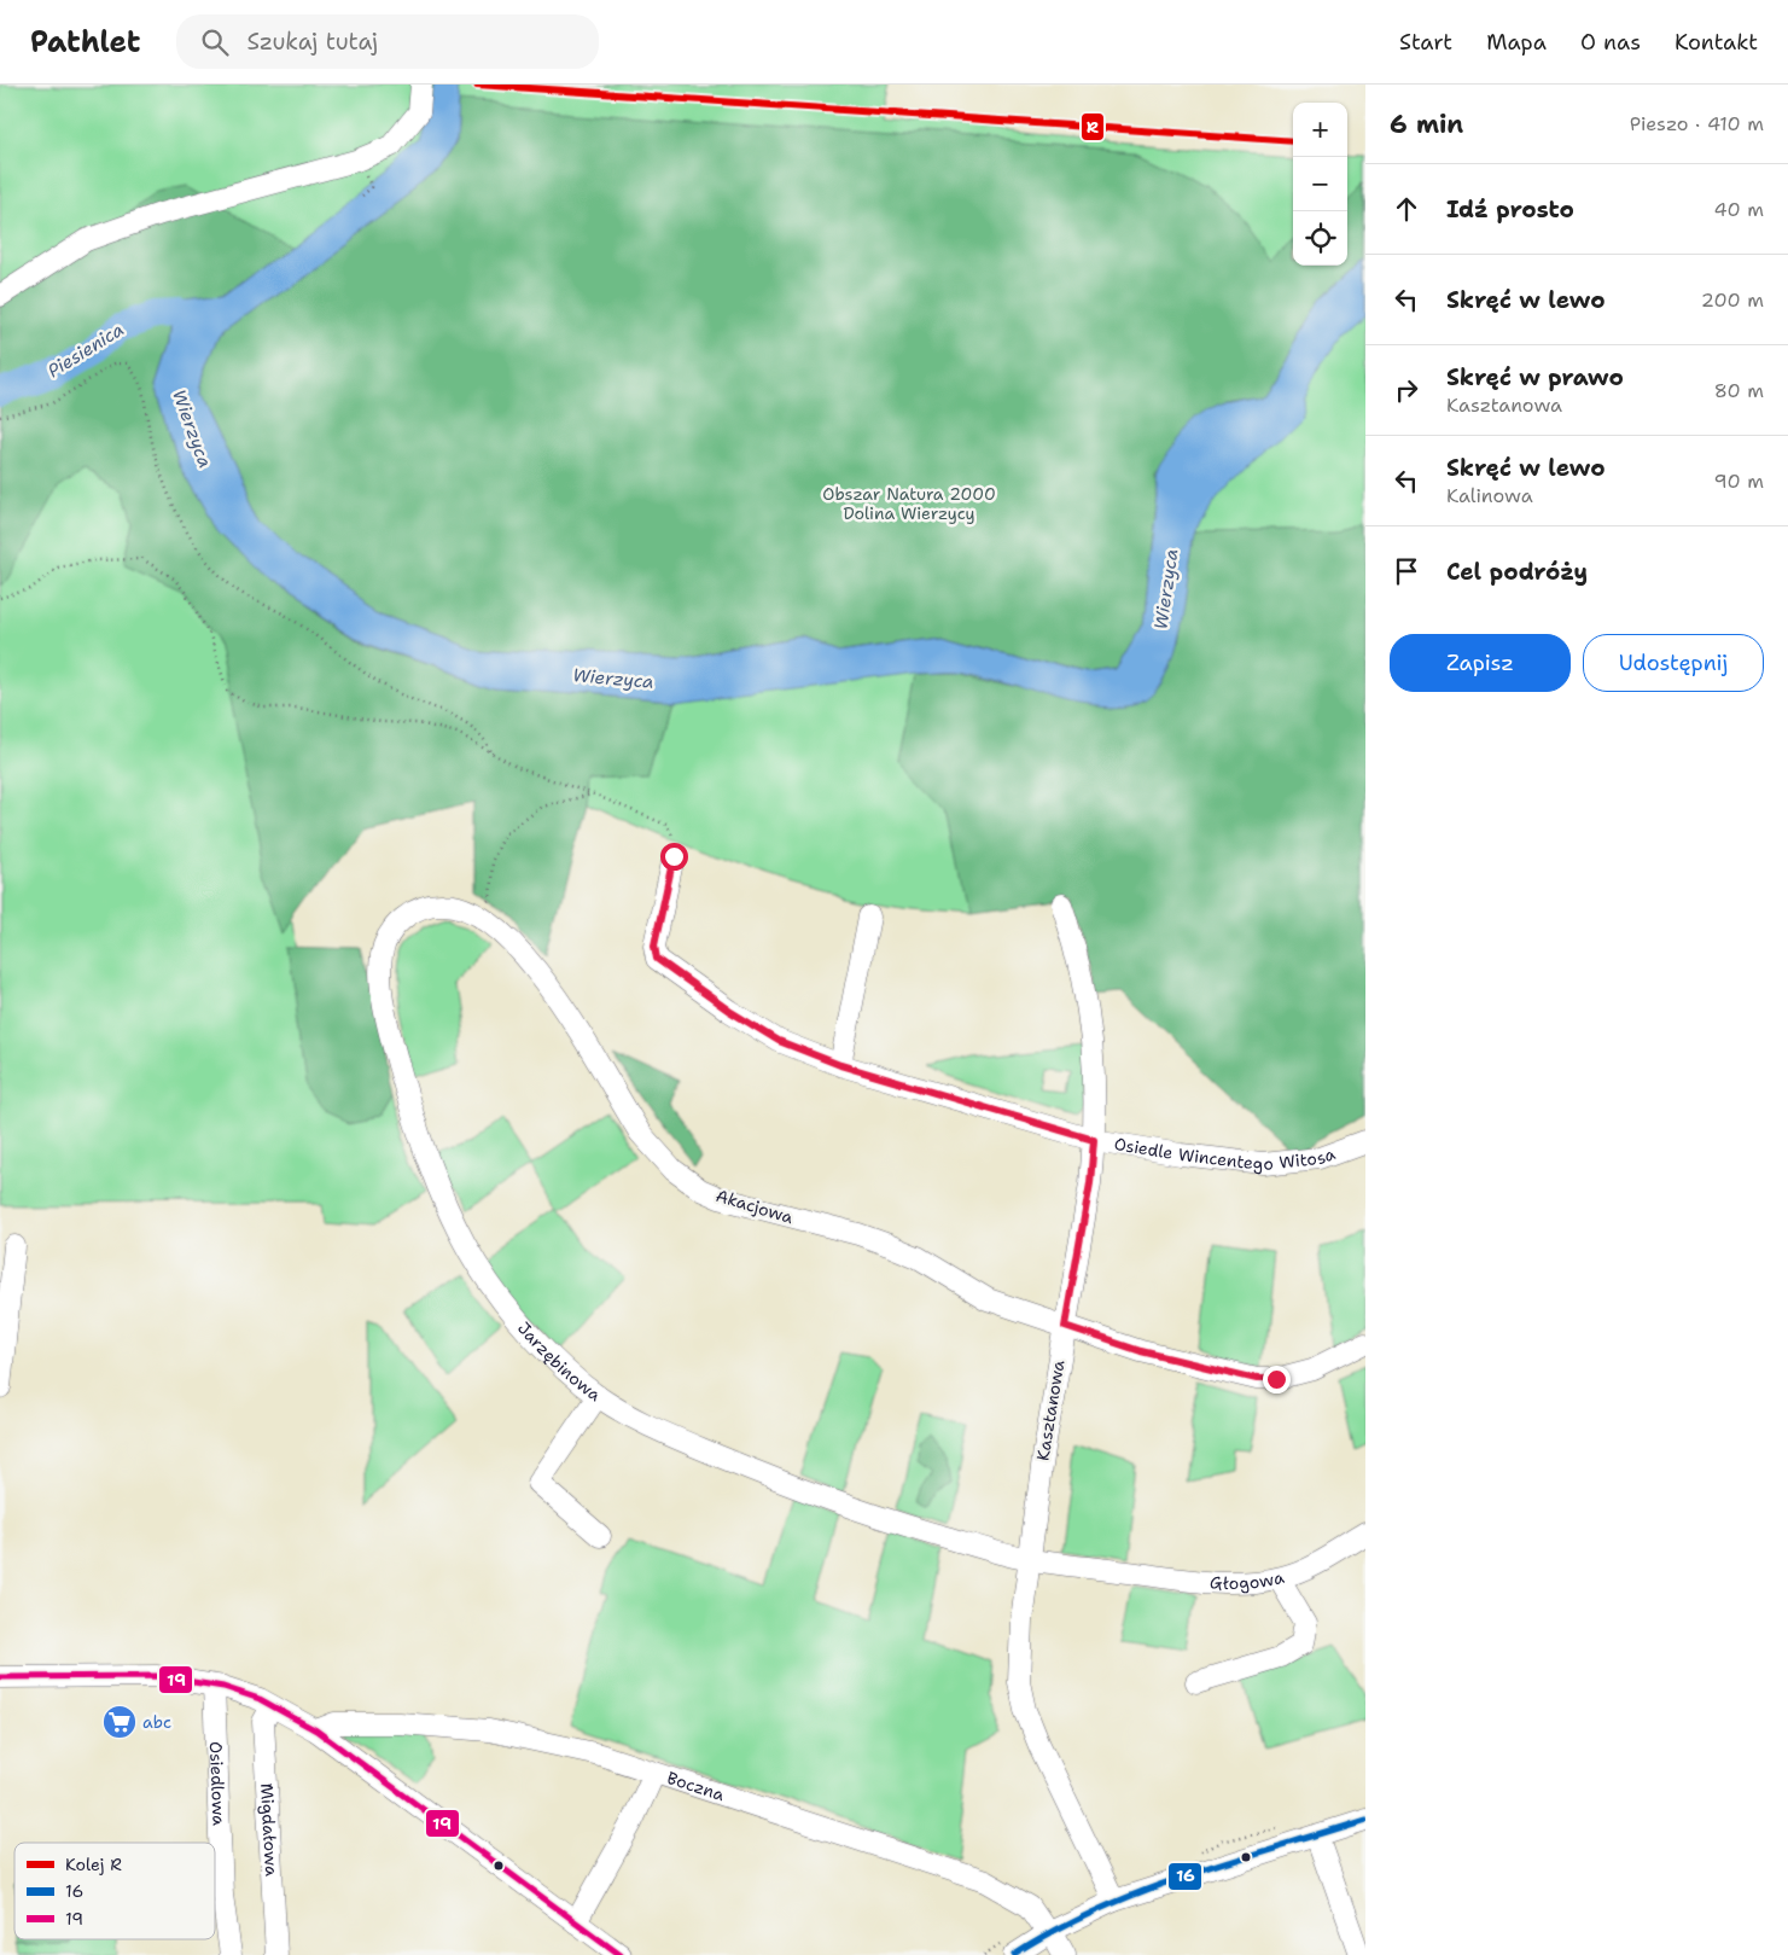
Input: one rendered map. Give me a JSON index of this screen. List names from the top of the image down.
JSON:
{
  "streets": {
    "street": [
      "Osiedle Wincentego Witosa",
      "Akacjowa",
      "Jarzębinowa",
      "Kasztanowa",
      "Głogowa",
      "Osiedlowa",
      "Boczna",
      "Migdałowa"
    ]
  },
  "crossings": [
    ["Osiedle Wincentego Witosa", "Kasztanowa"],
    ["Akacjowa", "Jarzębinowa"],
    ["Akacjowa", "Kasztanowa"],
    ["Jarzębinowa", "Kasztanowa"],
    ["Jarzębinowa", "Głogowa"],
    ["Kasztanowa", "Głogowa"]
  ],
  "water": ["Piesienica", "Wierzyca"],
  "parks": ["Obszar Natura 2000 Dolina Wierzycy"],
  "places": {
    "supermarket": ["abc"]
  },
  "lines": ["rail line R", "transit line 19", "transit line 16"],
  "legend": ["Kolej R", "16", "19"],
  "page": {
    "header": "Pathlet",
    "search": "Szukaj tutaj",
    "nav": [
      "Start",
      "Mapa",
      "O nas",
      "Kontakt"
    ],
    "heading": ["6 min", "Pieszo · 410 m"],
    "map_buttons": ["+", "−"],
    "list": [
      ["Idź prosto", "40 m"],
      ["Skręć w lewo", "200 m"],
      ["Skręć w prawo", "Kasztanowa", "80 m"],
      ["Skręć w lewo", "Kalinowa", "90 m"],
      "Cel podróży"
    ],
    "buttons": ["Zapisz", "Udostępnij"]
  }
}
